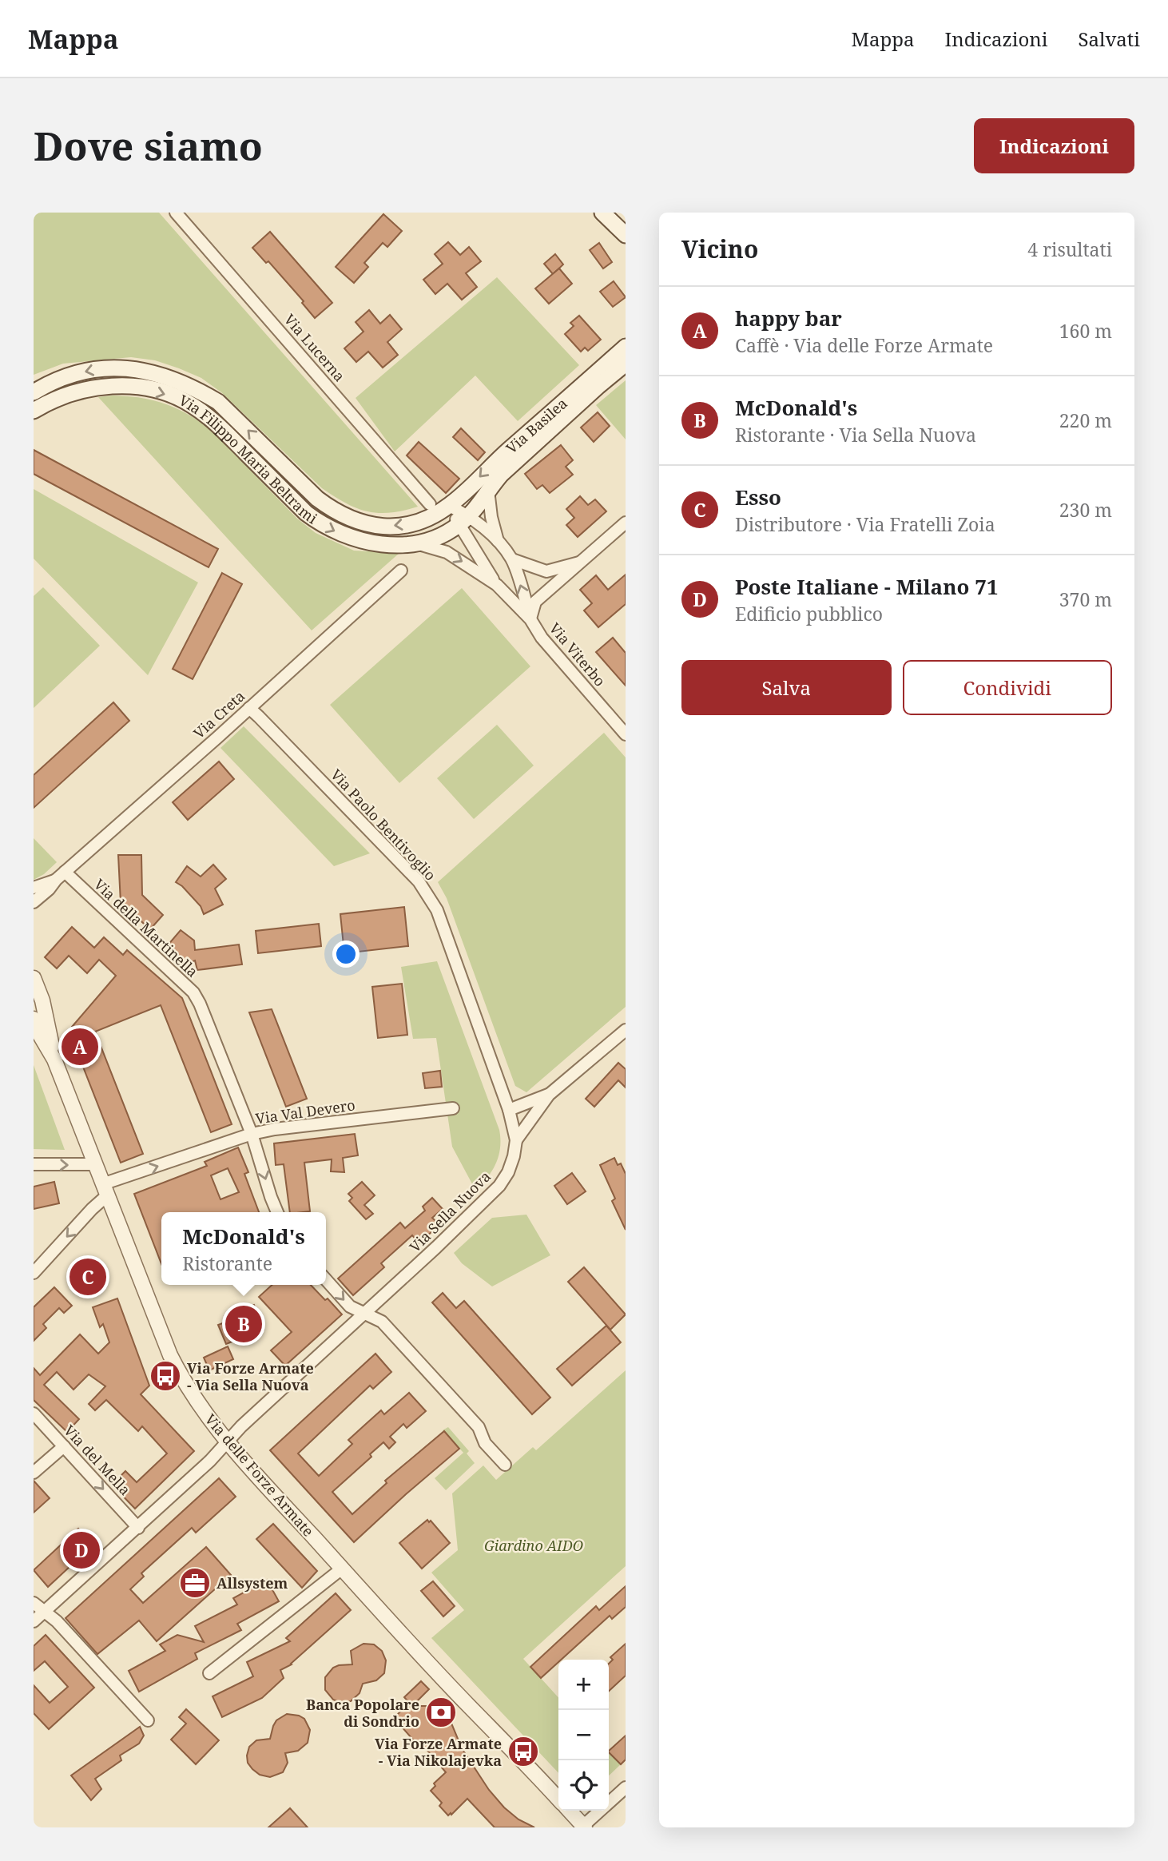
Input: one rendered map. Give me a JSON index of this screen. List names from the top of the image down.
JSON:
{
  "streets": {
    "main road": ["Via Basilea", "Via Filippo Maria Beltrami"],
    "street": [
      "Via Lucerna",
      "Via Viterbo",
      "Via Creta",
      "Via Paolo Bentivoglio",
      "Via della Martinella",
      "Via Val Devero",
      "Via Sella Nuova",
      "Via del Mella",
      "Via delle Forze Armate"
    ]
  },
  "crossings": [
    ["Via Basilea", "Via Filippo Maria Beltrami"],
    ["Via Basilea", "Via Viterbo"],
    ["Via Filippo Maria Beltrami", "Via Viterbo"],
    ["Via Creta", "Via Paolo Bentivoglio"],
    ["Via Creta", "Via della Martinella"],
    ["Via Paolo Bentivoglio", "Via Sella Nuova"],
    ["Via della Martinella", "Via Val Devero"],
    ["Via Val Devero", "Via delle Forze Armate"],
    ["Via Sella Nuova", "Via del Mella"],
    ["Via Sella Nuova", "Via delle Forze Armate"]
  ],
  "one_way": ["Via Val Devero", "Via del Mella"],
  "parks": ["Giardino AIDO"],
  "places": {
    "bus stop": ["Via Forze Armate - Via Sella Nuova", "Via Forze Armate - Via Nikolajevka"],
    "office": ["Allsystem"],
    "bank": ["Banca Popolare di Sondrio"]
  },
  "page": {
    "header": "Mappa",
    "nav": ["Mappa", "Indicazioni", "Salvati"],
    "buttons": [
      "Indicazioni",
      ["Salva", "Condividi"]
    ],
    "title": "Dove siamo",
    "heading": ["Vicino", "4 risultati"],
    "list": [
      {
        "mark": "A",
        "name": "happy bar",
        "note": "Caffè · Via delle Forze Armate",
        "value": "160 m"
      },
      {
        "mark": "B",
        "name": "McDonald's",
        "note": "Ristorante · Via Sella Nuova",
        "value": "220 m"
      },
      {
        "mark": "C",
        "name": "Esso",
        "note": "Distributore · Via Fratelli Zoia",
        "value": "230 m"
      },
      {
        "mark": "D",
        "name": "Poste Italiane - Milano 71",
        "note": "Edificio pubblico",
        "value": "370 m"
      }
    ],
    "pins": [
      "A",
      "C",
      "B",
      "D"
    ],
    "popup": ["McDonald's", "Ristorante"],
    "map_buttons": ["+", "−"]
  }
}
